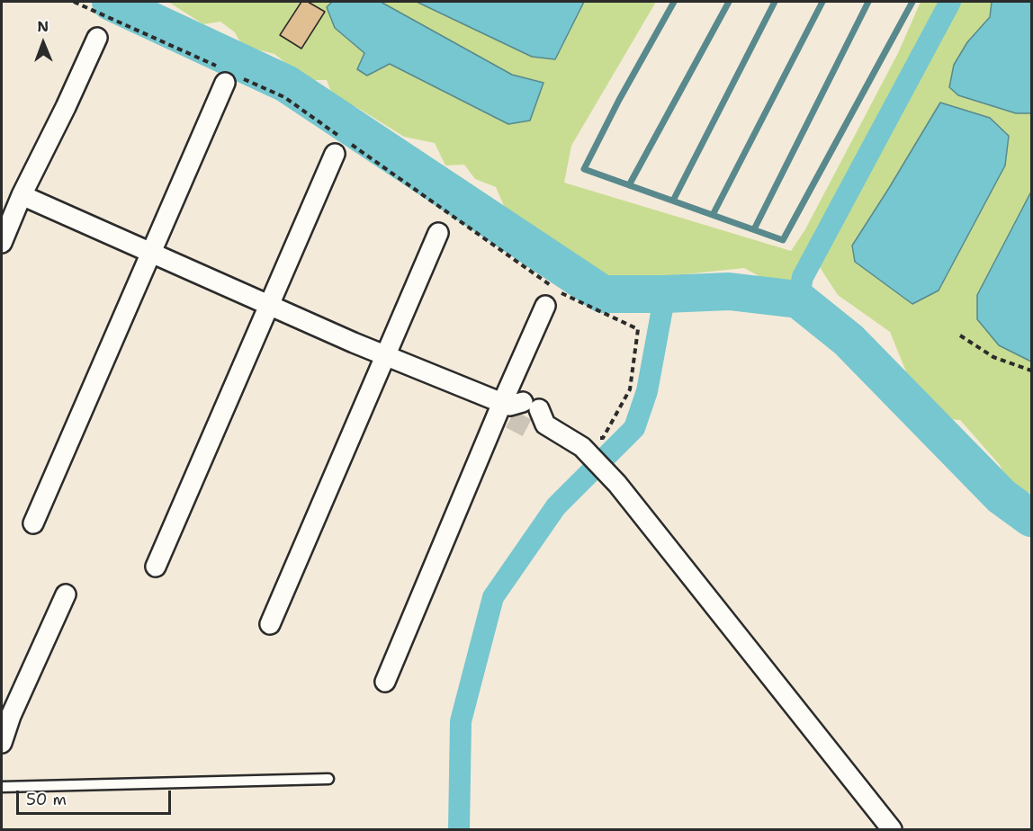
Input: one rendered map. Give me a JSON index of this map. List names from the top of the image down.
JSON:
{
  "scale_bar": "50 m",
  "north": "top"
}
